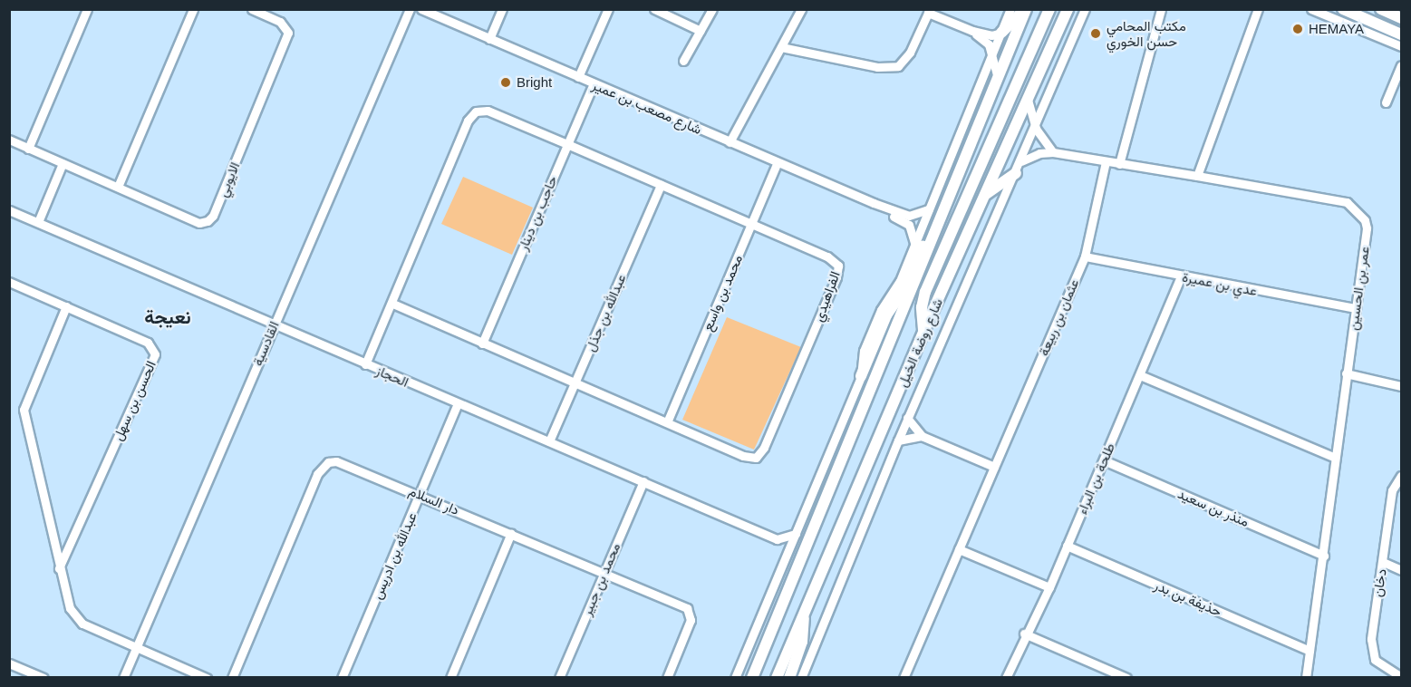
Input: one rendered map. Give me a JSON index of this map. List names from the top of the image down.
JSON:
{
  "streets": {
    "main road": ["شارع روضة الخيل"],
    "street": [
      "شارع مصعب بن عمير",
      "الايوبي",
      "حاجب بن دينار",
      "عدي بن عميرة",
      "عمر بن الحسين",
      "محمد بن واسع",
      "الفراهيدي",
      "عبدالله بن جذل",
      "عثمان بن ربيعة",
      "القادسية",
      "الحجاز",
      "الحسن بن سهل",
      "طلحة بن البراء",
      "دار السلام",
      "منذر بن سعيد",
      "عبدالله بن ادريس",
      "محمد بن جبير",
      "دخان",
      "حذيفة بن بدر"
    ]
  },
  "crossings": [
    ["شارع مصعب بن عمير", "حاجب بن دينار"],
    ["شارع مصعب بن عمير", "محمد بن واسع"],
    ["حاجب بن دينار", "الفراهيدي"],
    ["عدي بن عميرة", "عمر بن الحسين"],
    ["عدي بن عميرة", "عثمان بن ربيعة"],
    ["عدي بن عميرة", "طلحة بن البراء"],
    ["عمر بن الحسين", "عثمان بن ربيعة"],
    ["عمر بن الحسين", "شارع روضة الخيل"],
    ["عمر بن الحسين", "منذر بن سعيد"],
    ["عمر بن الحسين", "حذيفة بن بدر"],
    ["محمد بن واسع", "الفراهيدي"],
    ["الفراهيدي", "عبدالله بن جذل"],
    ["الفراهيدي", "الحجاز"],
    ["عبدالله بن جذل", "الحجاز"],
    ["القادسية", "الحجاز"],
    ["الحجاز", "عبدالله بن ادريس"],
    ["الحجاز", "محمد بن جبير"],
    ["طلحة بن البراء", "منذر بن سعيد"],
    ["طلحة بن البراء", "حذيفة بن بدر"],
    ["دار السلام", "عبدالله بن ادريس"],
    ["دار السلام", "محمد بن جبير"]
  ],
  "districts": ["نعيجة"],
  "places": ["HEMAYA", "مكتب المحامي حسن الخوري", "Bright"]
}
